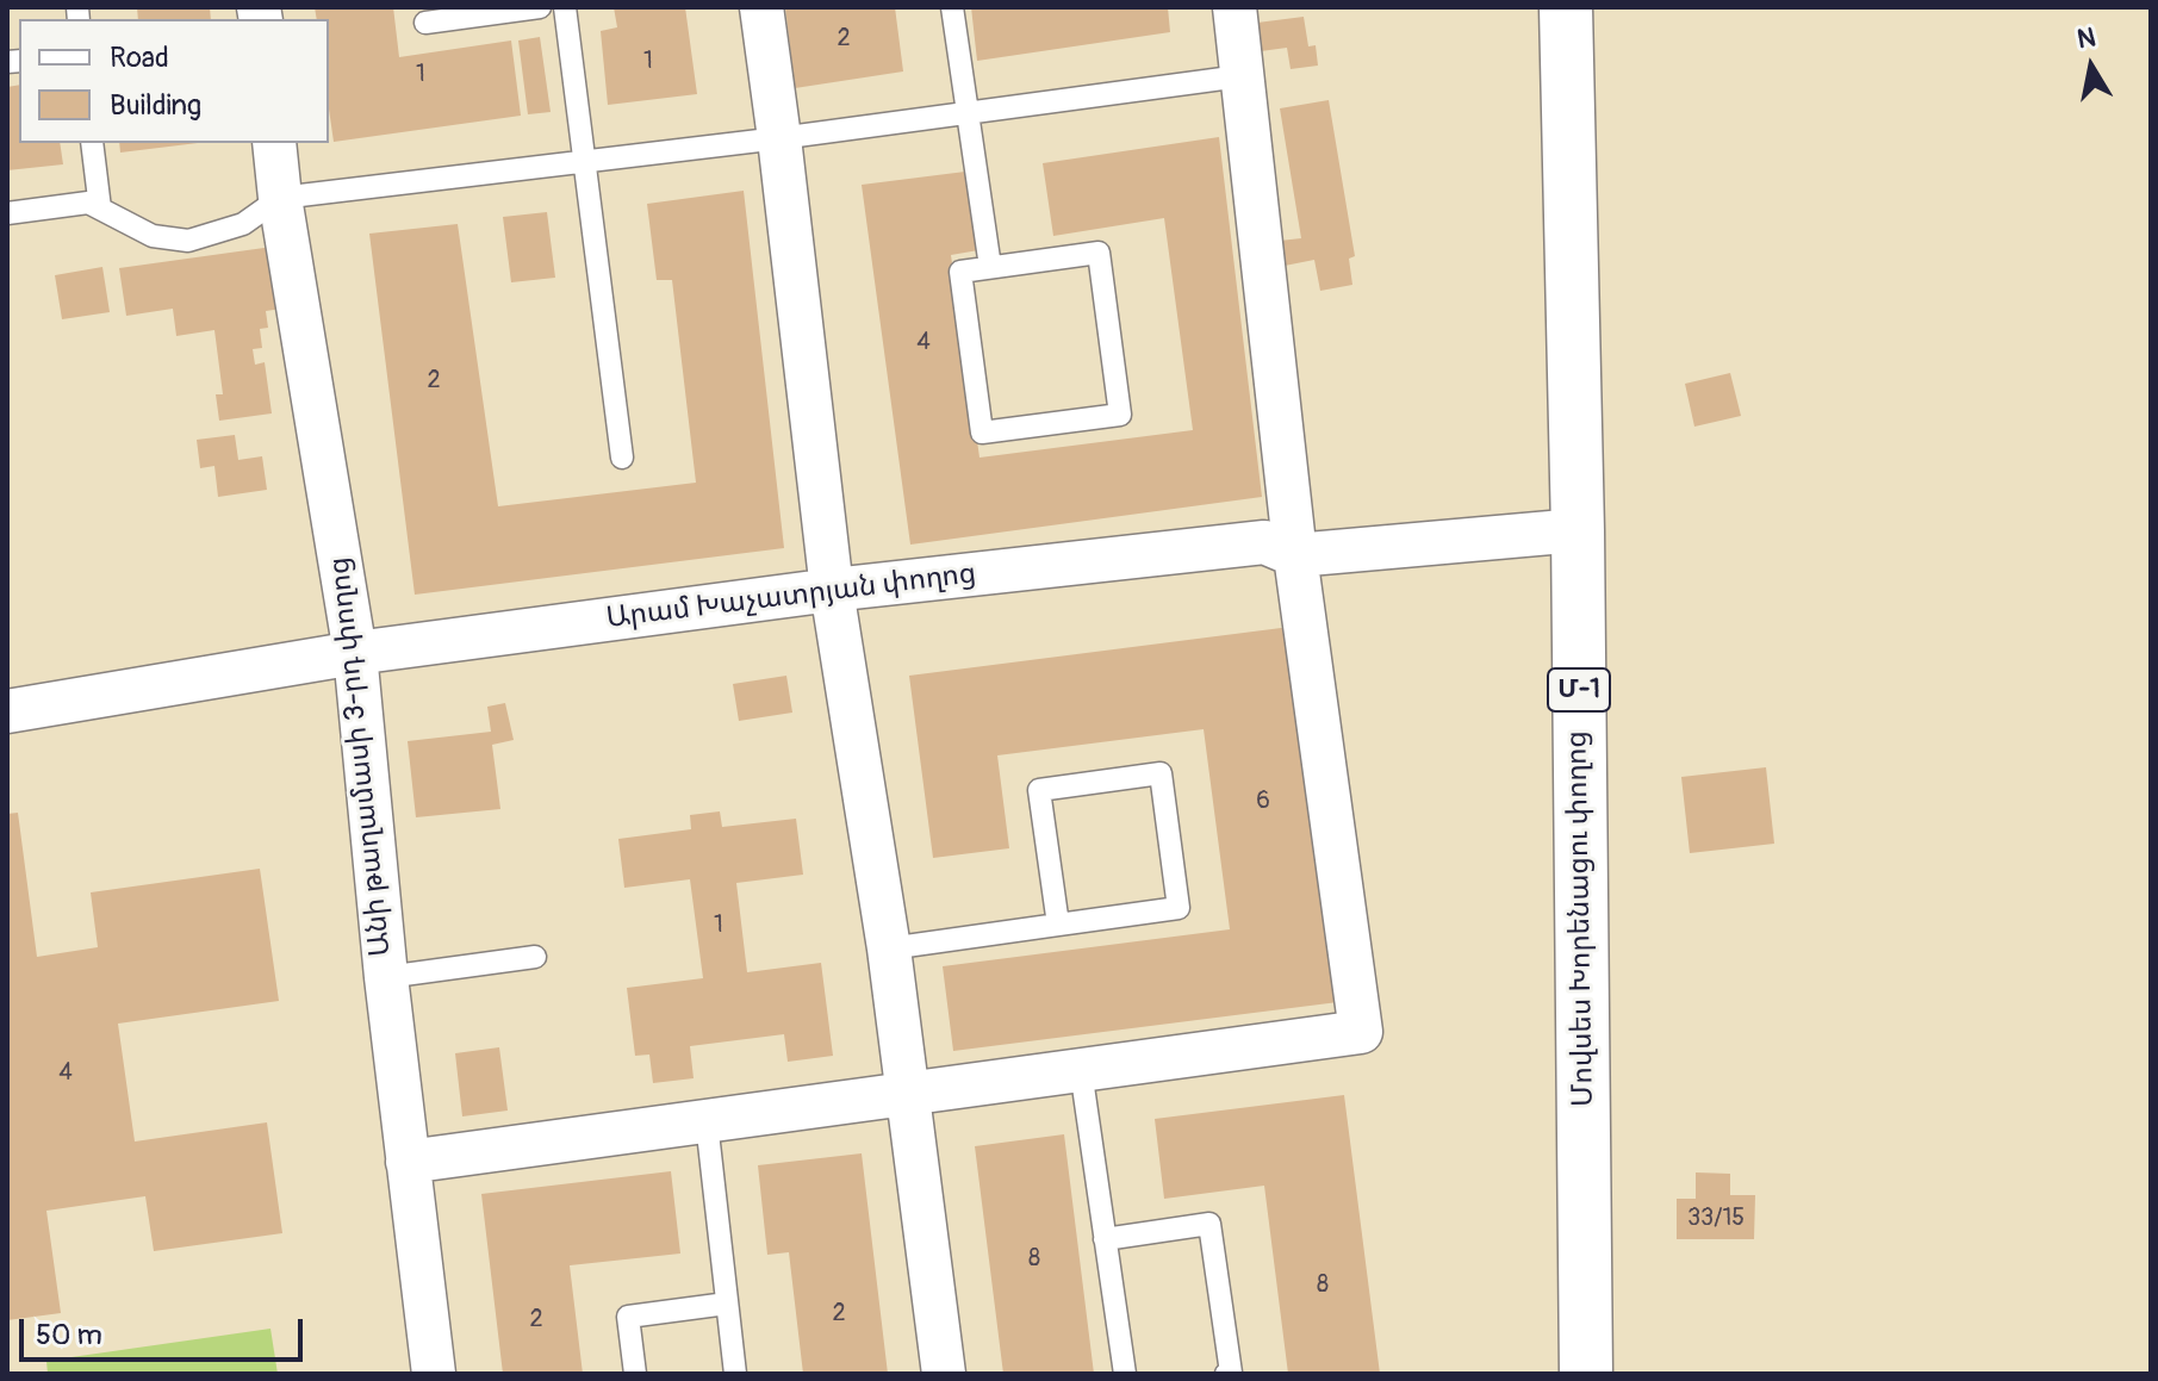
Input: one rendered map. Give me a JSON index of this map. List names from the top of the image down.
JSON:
{
  "streets": {
    "highway": ["Մ-1", "Մովսես Խորենացու փողոց"],
    "street": ["Արամ Խաչատրյան փողոց", "Անի թաղամասի 3-րդ փողոց"]
  },
  "crossings": [
    ["Արամ Խաչատրյան փողոց", "Անի թաղամասի 3-րդ փողոց"],
    ["Արամ Խաչատրյան փողոց", "Մովսես Խորենացու փողոց"]
  ],
  "house_numbers": [
    "2",
    "1",
    "1",
    "4",
    "2",
    "6",
    "1",
    "4",
    "33/15",
    "8",
    "8",
    "2",
    "2"
  ],
  "legend": ["Road", "Building"],
  "scale_bar": "50 m",
  "north": "top"
}
